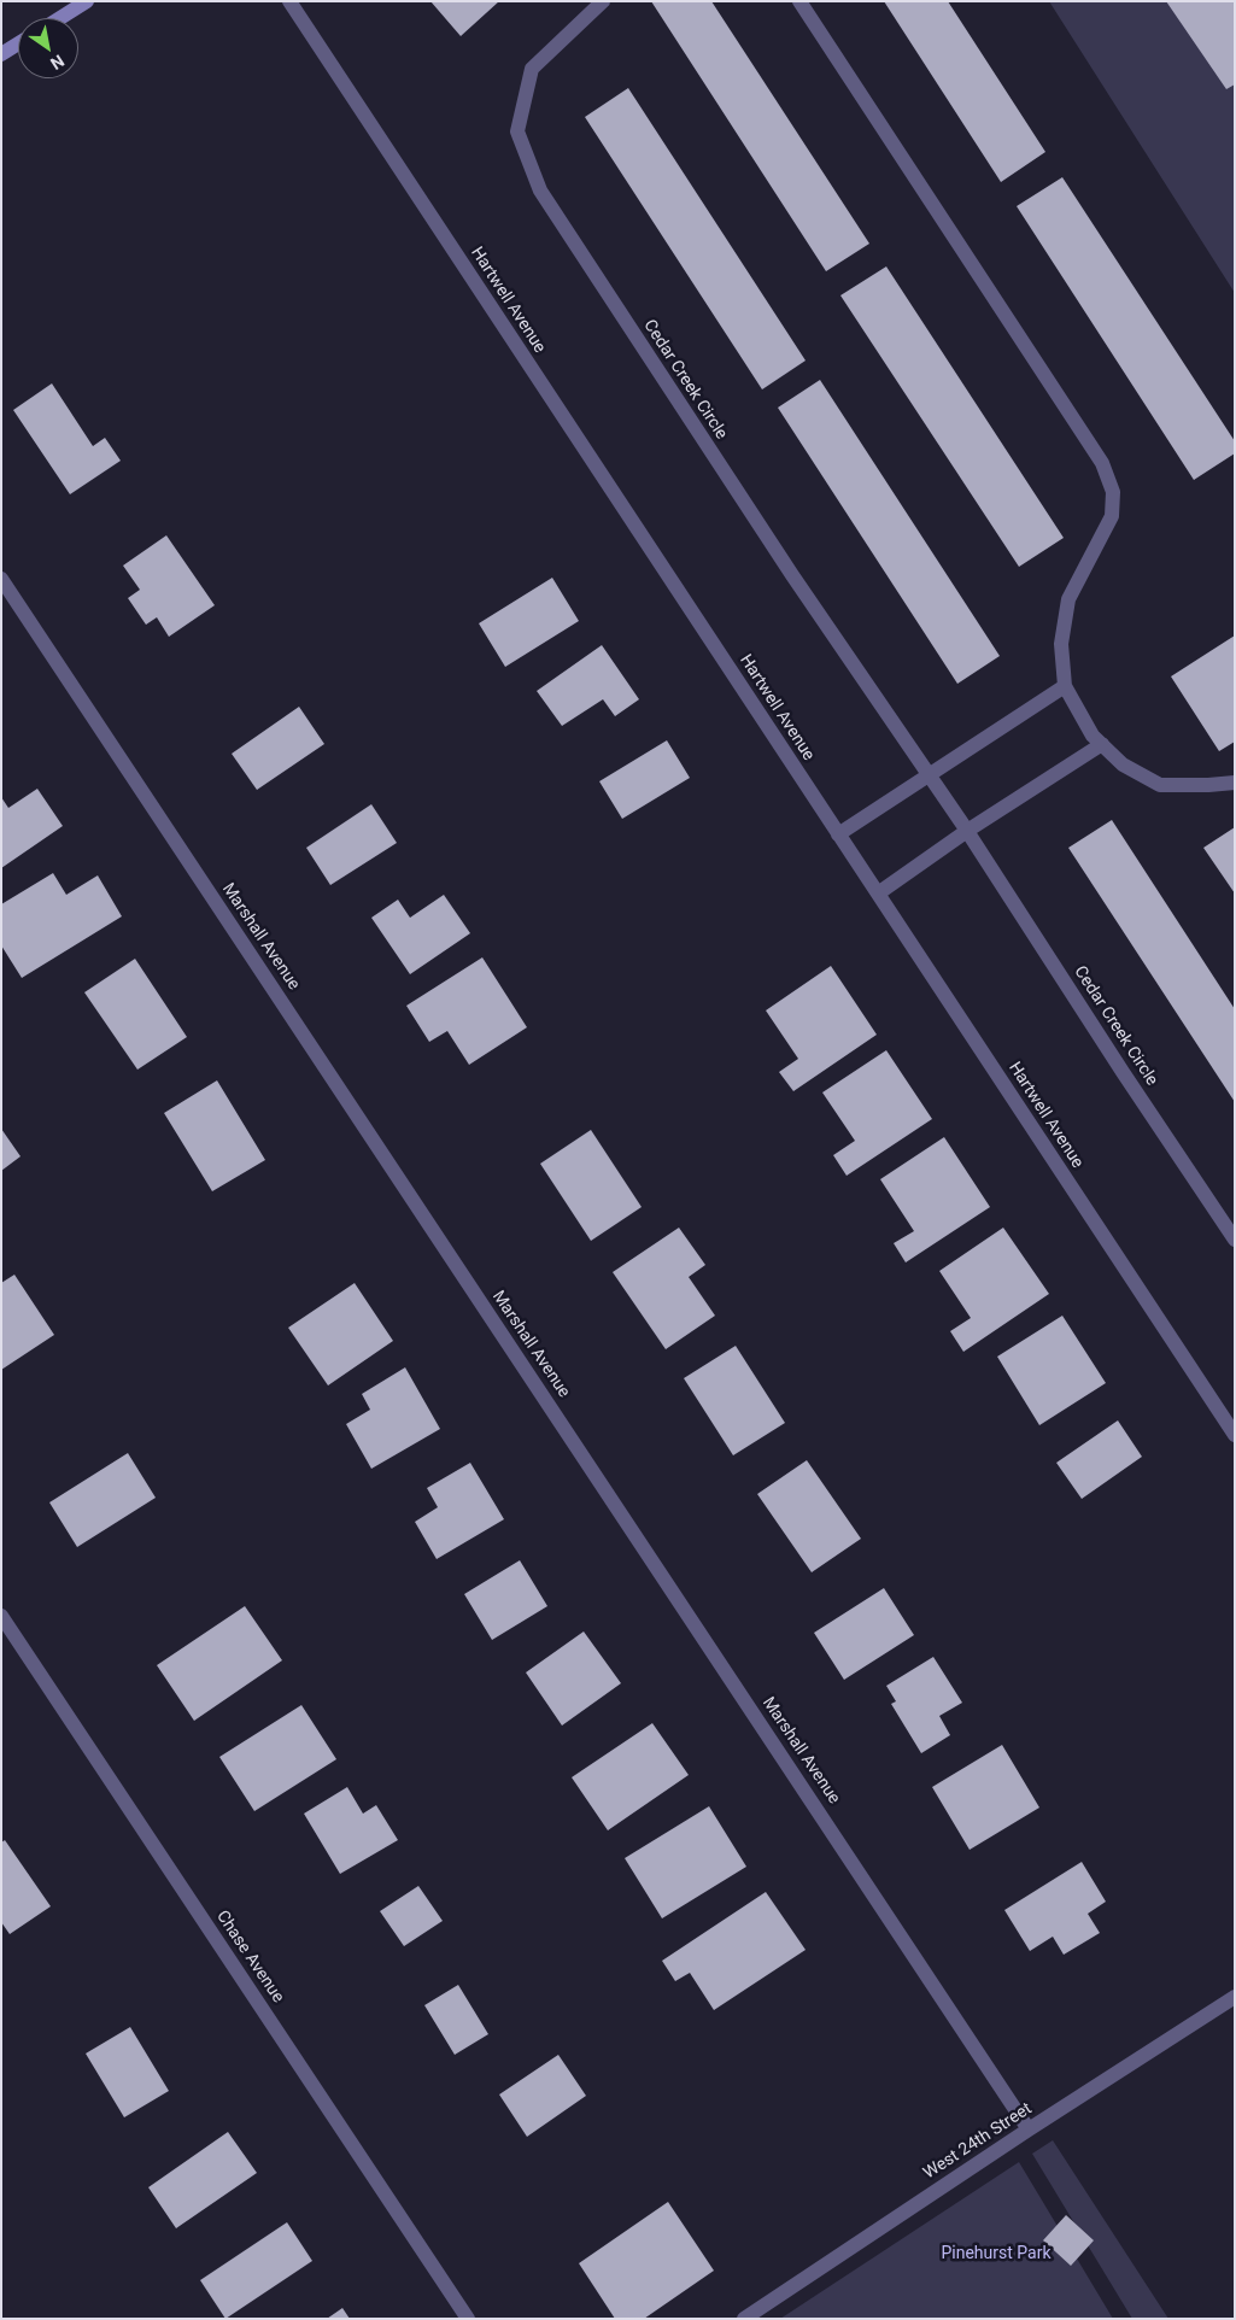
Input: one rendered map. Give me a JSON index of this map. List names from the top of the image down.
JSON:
{
  "streets": {
    "street": [
      "Hartwell Avenue",
      "Cedar Creek Circle",
      "Marshall Avenue",
      "Chase Avenue",
      "West 24th Street"
    ]
  },
  "crossings": [
    ["Marshall Avenue", "West 24th Street"]
  ],
  "parks": ["Pinehurst Park"],
  "north": "bottom right"
}
